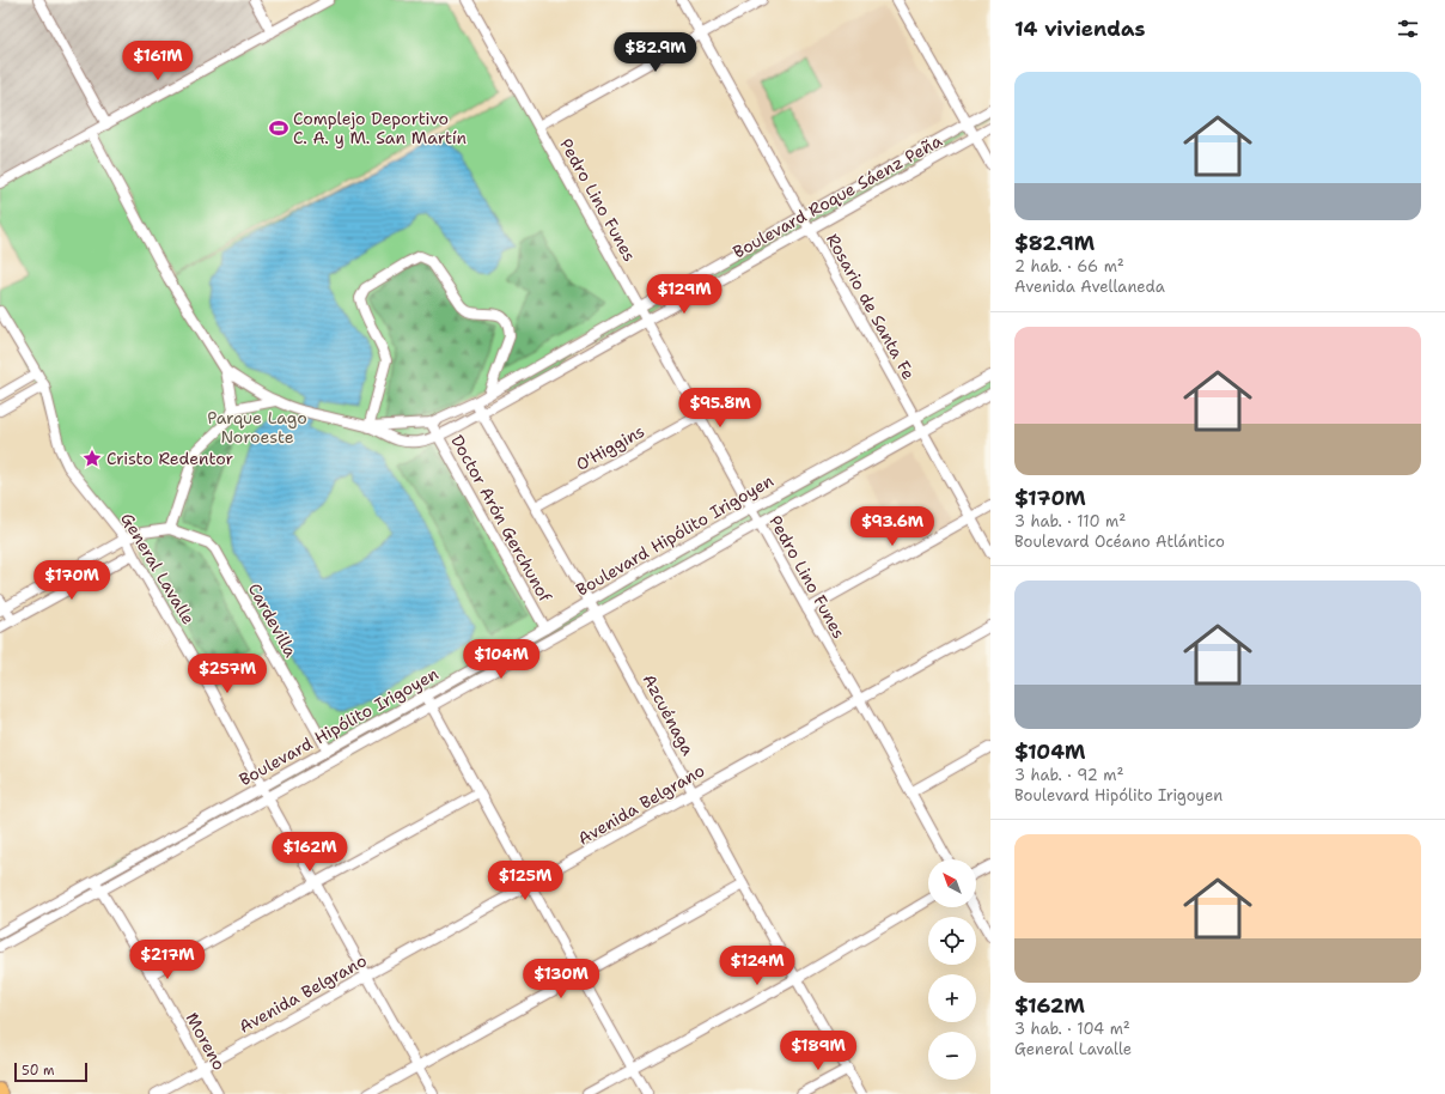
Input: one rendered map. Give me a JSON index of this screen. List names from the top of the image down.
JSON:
{
  "streets": {
    "street": [
      "Boulevard Roque Sáenz Peña",
      "Pedro Lino Funes",
      "Rosario de Santa Fe",
      "O'Higgins",
      "Doctor Arón Gerchunof",
      "Boulevard Hipólito Irigoyen",
      "General Lavalle",
      "Cardevilla",
      "Azcuénaga",
      "Avenida Belgrano",
      "Moreno"
    ]
  },
  "crossings": [
    ["Boulevard Roque Sáenz Peña", "Pedro Lino Funes"],
    ["Boulevard Roque Sáenz Peña", "Rosario de Santa Fe"],
    ["Boulevard Roque Sáenz Peña", "Doctor Arón Gerchunof"],
    ["Boulevard Roque Sáenz Peña", "Azcuénaga"],
    ["Pedro Lino Funes", "O'Higgins"],
    ["Pedro Lino Funes", "Boulevard Hipólito Irigoyen"],
    ["Pedro Lino Funes", "Avenida Belgrano"],
    ["Rosario de Santa Fe", "Boulevard Hipólito Irigoyen"],
    ["O'Higgins", "Azcuénaga"],
    ["Doctor Arón Gerchunof", "Boulevard Hipólito Irigoyen"],
    ["Boulevard Hipólito Irigoyen", "General Lavalle"],
    ["Boulevard Hipólito Irigoyen", "Cardevilla"],
    ["Boulevard Hipólito Irigoyen", "Azcuénaga"],
    ["Boulevard Hipólito Irigoyen", "Moreno"],
    ["General Lavalle", "Avenida Belgrano"],
    ["Azcuénaga", "Avenida Belgrano"],
    ["Avenida Belgrano", "Moreno"]
  ],
  "parks": ["Parque Lago Noroeste"],
  "places": {
    "sports": ["Complejo Deportivo C. A. y M. San Martín"],
    "place": ["Cristo Redentor"]
  },
  "scale_bar": "50 m",
  "north": "top left",
  "page": {
    "heading": "14 viviendas",
    "price": [
      "$82.9M",
      "$161M",
      "$129M",
      "$95.8M",
      "$93.6M",
      "$170M",
      "$104M",
      "$257M",
      "$162M",
      "$125M",
      "$217M",
      "$124M",
      "$130M",
      "$189M"
    ],
    "list": [
      {
        "name": "$82.9M",
        "note": "2 hab. · 66 m² · Avenida Avellaneda"
      },
      {
        "name": "$170M",
        "note": "3 hab. · 110 m² · Boulevard Océano Atlántico"
      },
      {
        "name": "$104M",
        "note": "3 hab. · 92 m² · Boulevard Hipólito Irigoyen"
      },
      {
        "name": "$162M",
        "note": "3 hab. · 104 m² · General Lavalle"
      }
    ],
    "map_buttons": ["+", "−"],
    "scale": "50 m"
  }
}
